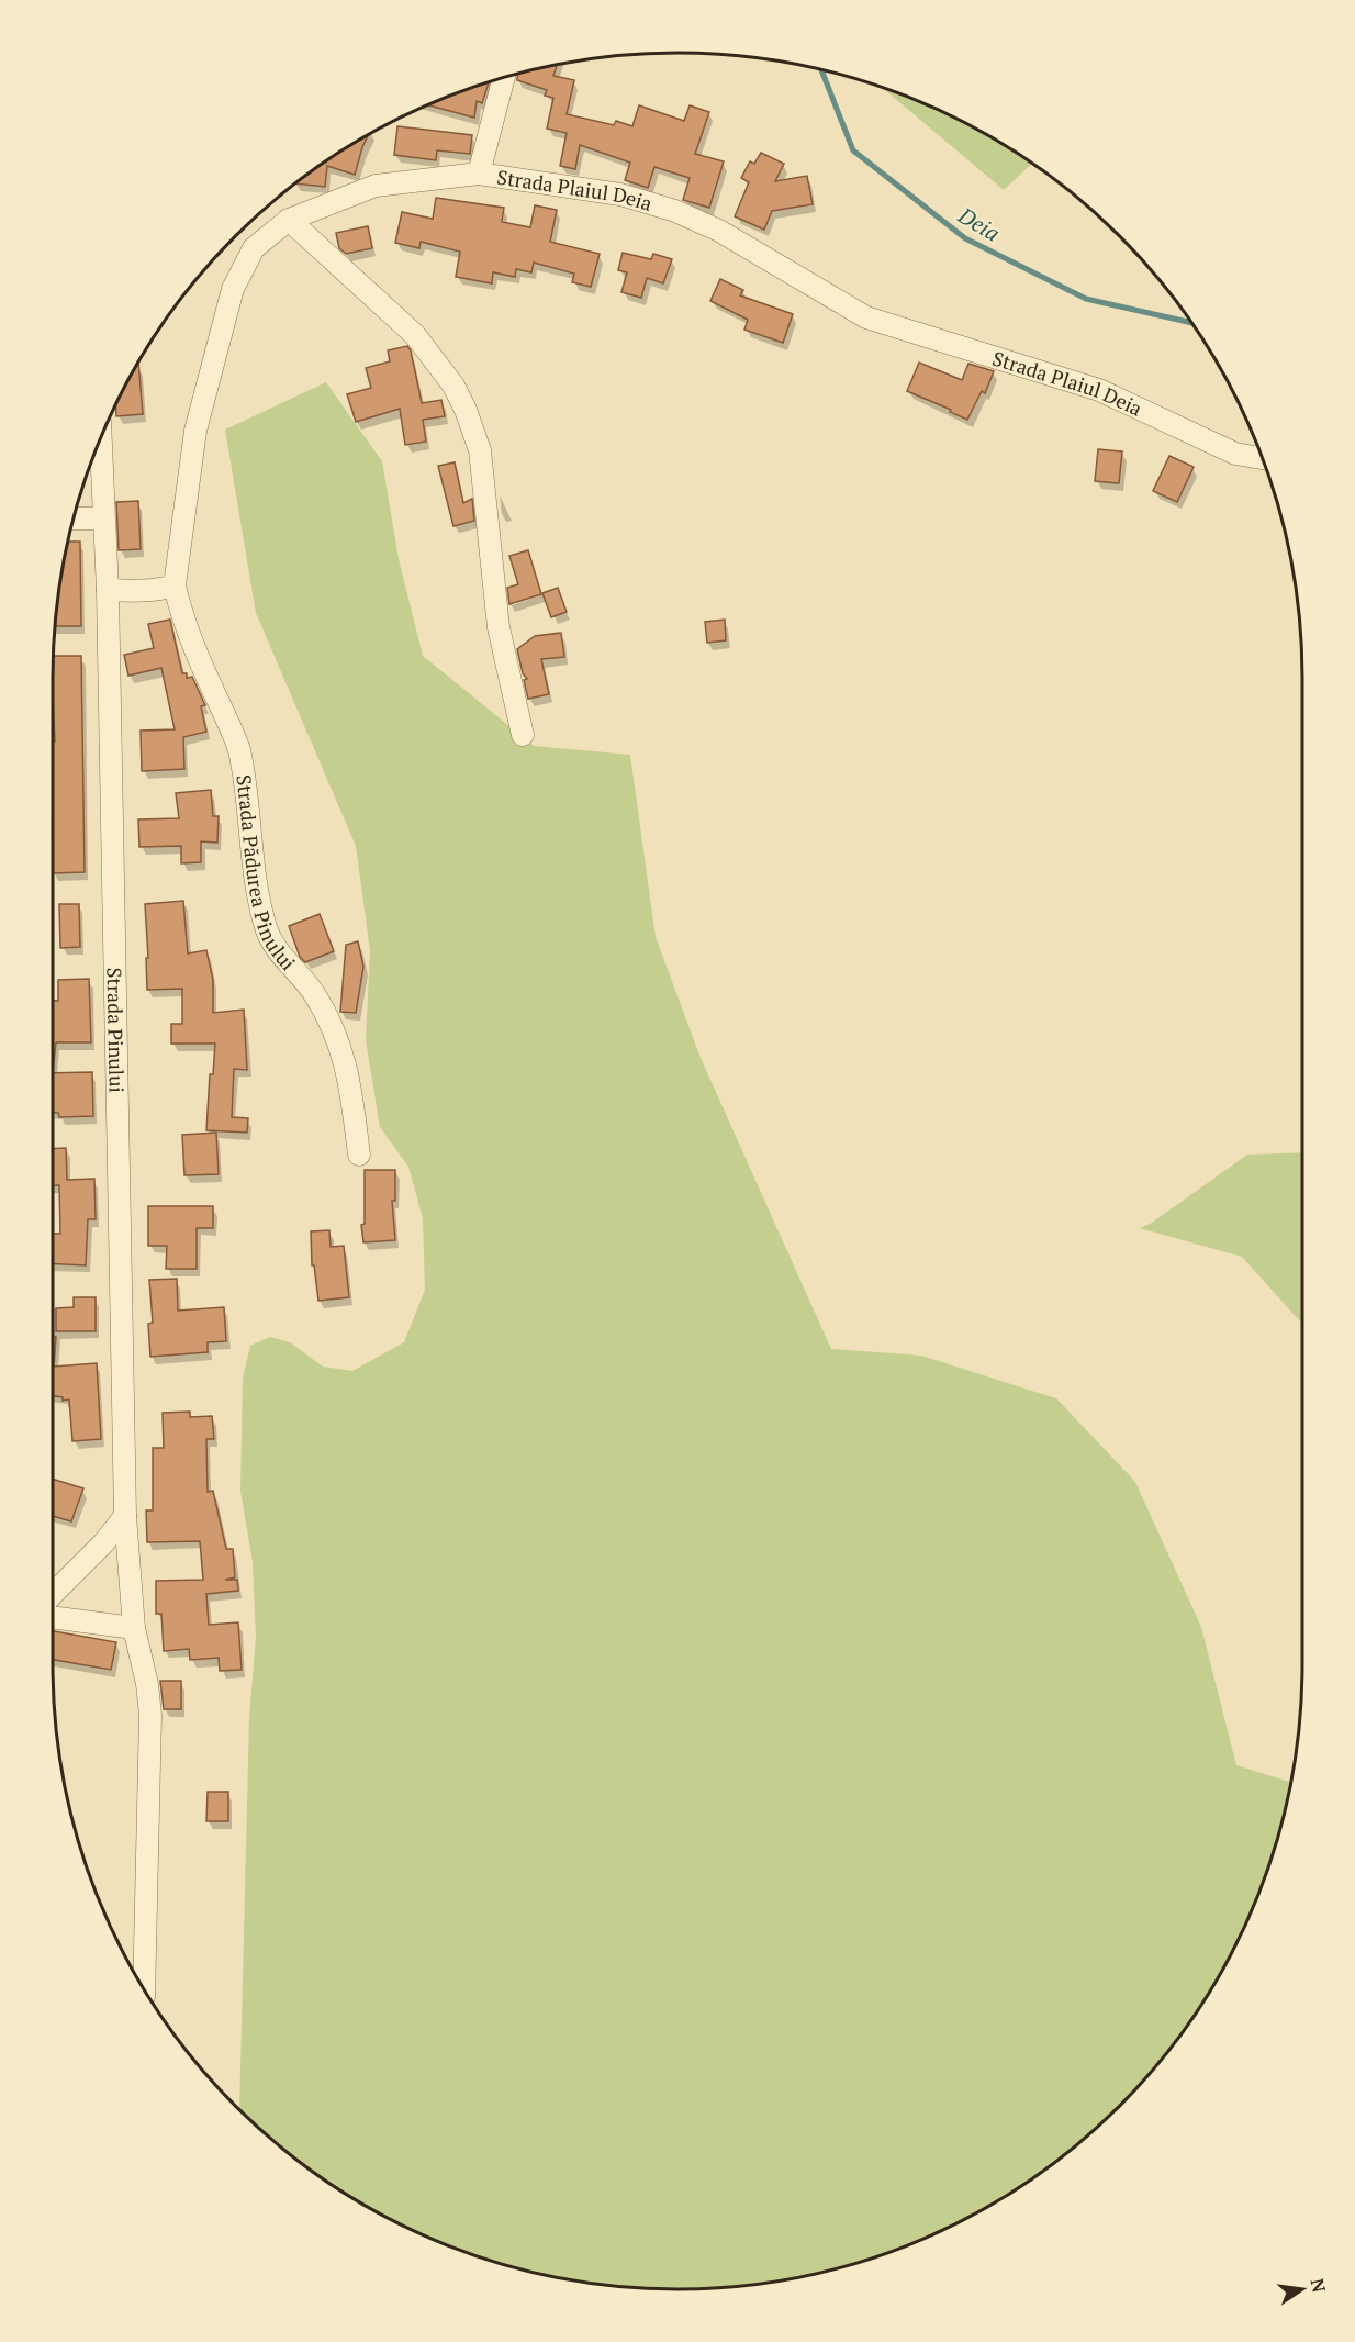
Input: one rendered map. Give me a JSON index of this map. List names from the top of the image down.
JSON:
{
  "streets": {
    "street": ["Strada Plaiul Deia", "Strada Pădurea Pinului", "Strada Pinului"]
  },
  "crossings": [
    ["Strada Plaiul Deia", "Strada Pădurea Pinului"]
  ],
  "water": ["Deia"],
  "north": "right"
}
